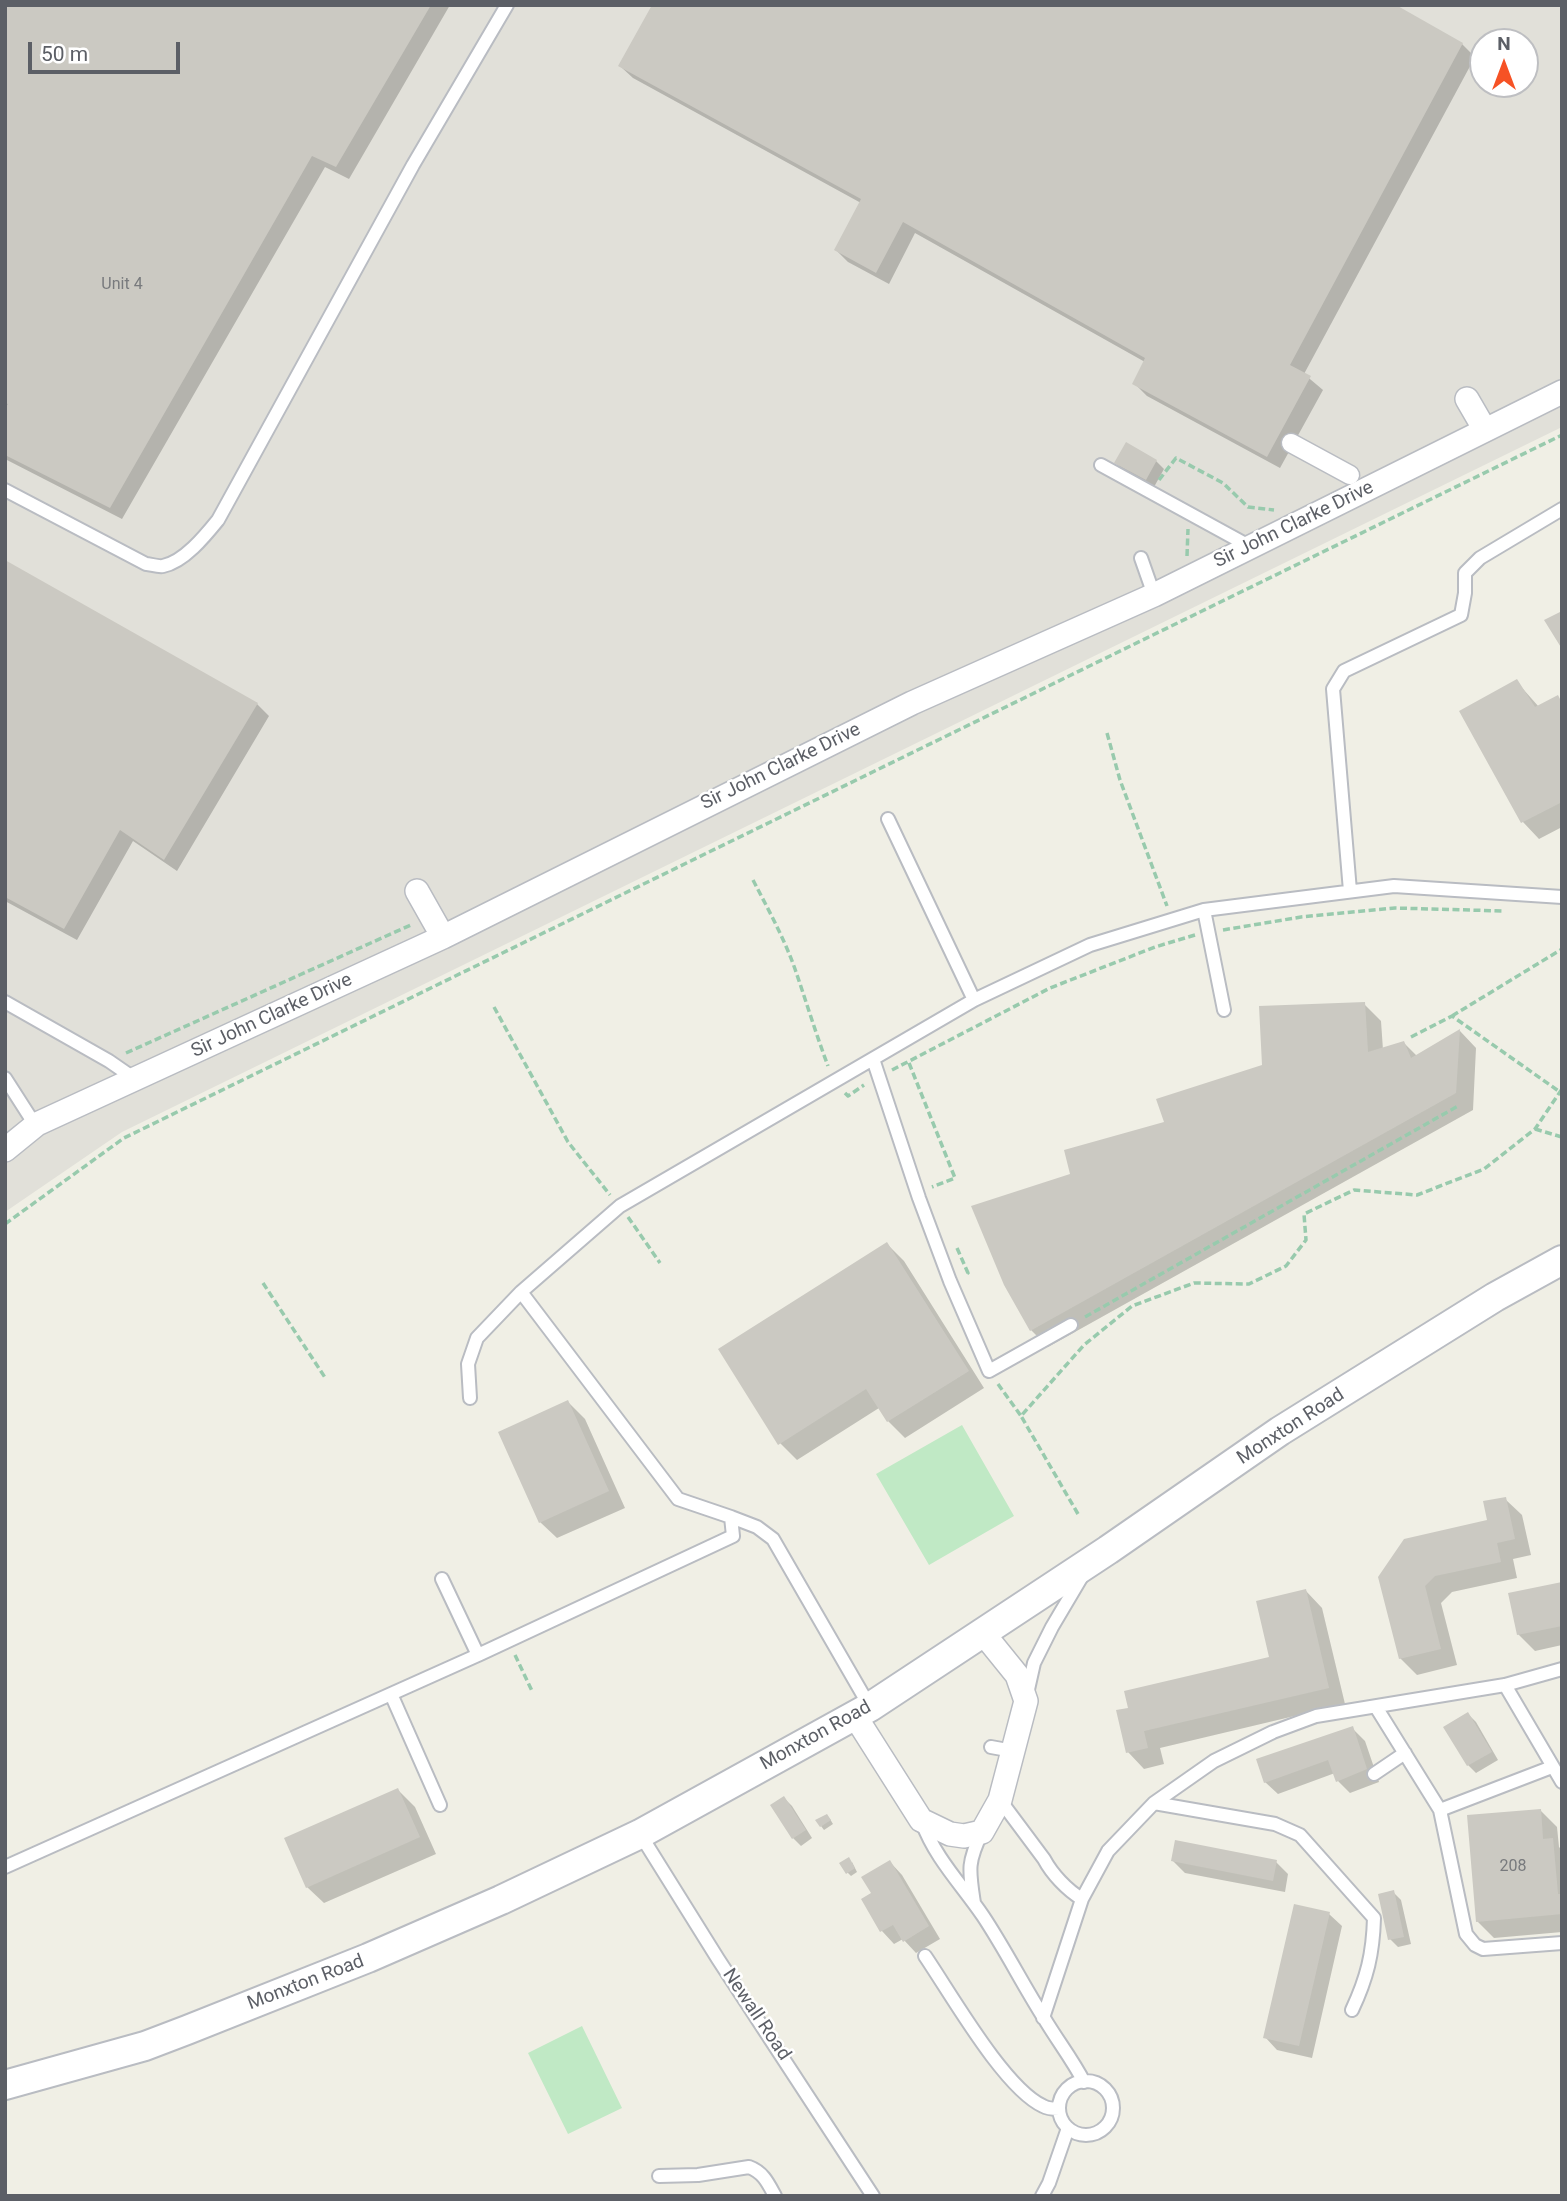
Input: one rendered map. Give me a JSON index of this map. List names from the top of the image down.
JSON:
{
  "streets": {
    "street": ["Sir John Clarke Drive", "Monxton Road"],
    "lane": ["Newall Road"]
  },
  "crossings": [
    ["Monxton Road", "Newall Road"]
  ],
  "house_numbers": ["Unit 4", "208"],
  "scale_bar": "50 m",
  "north": "top"
}
